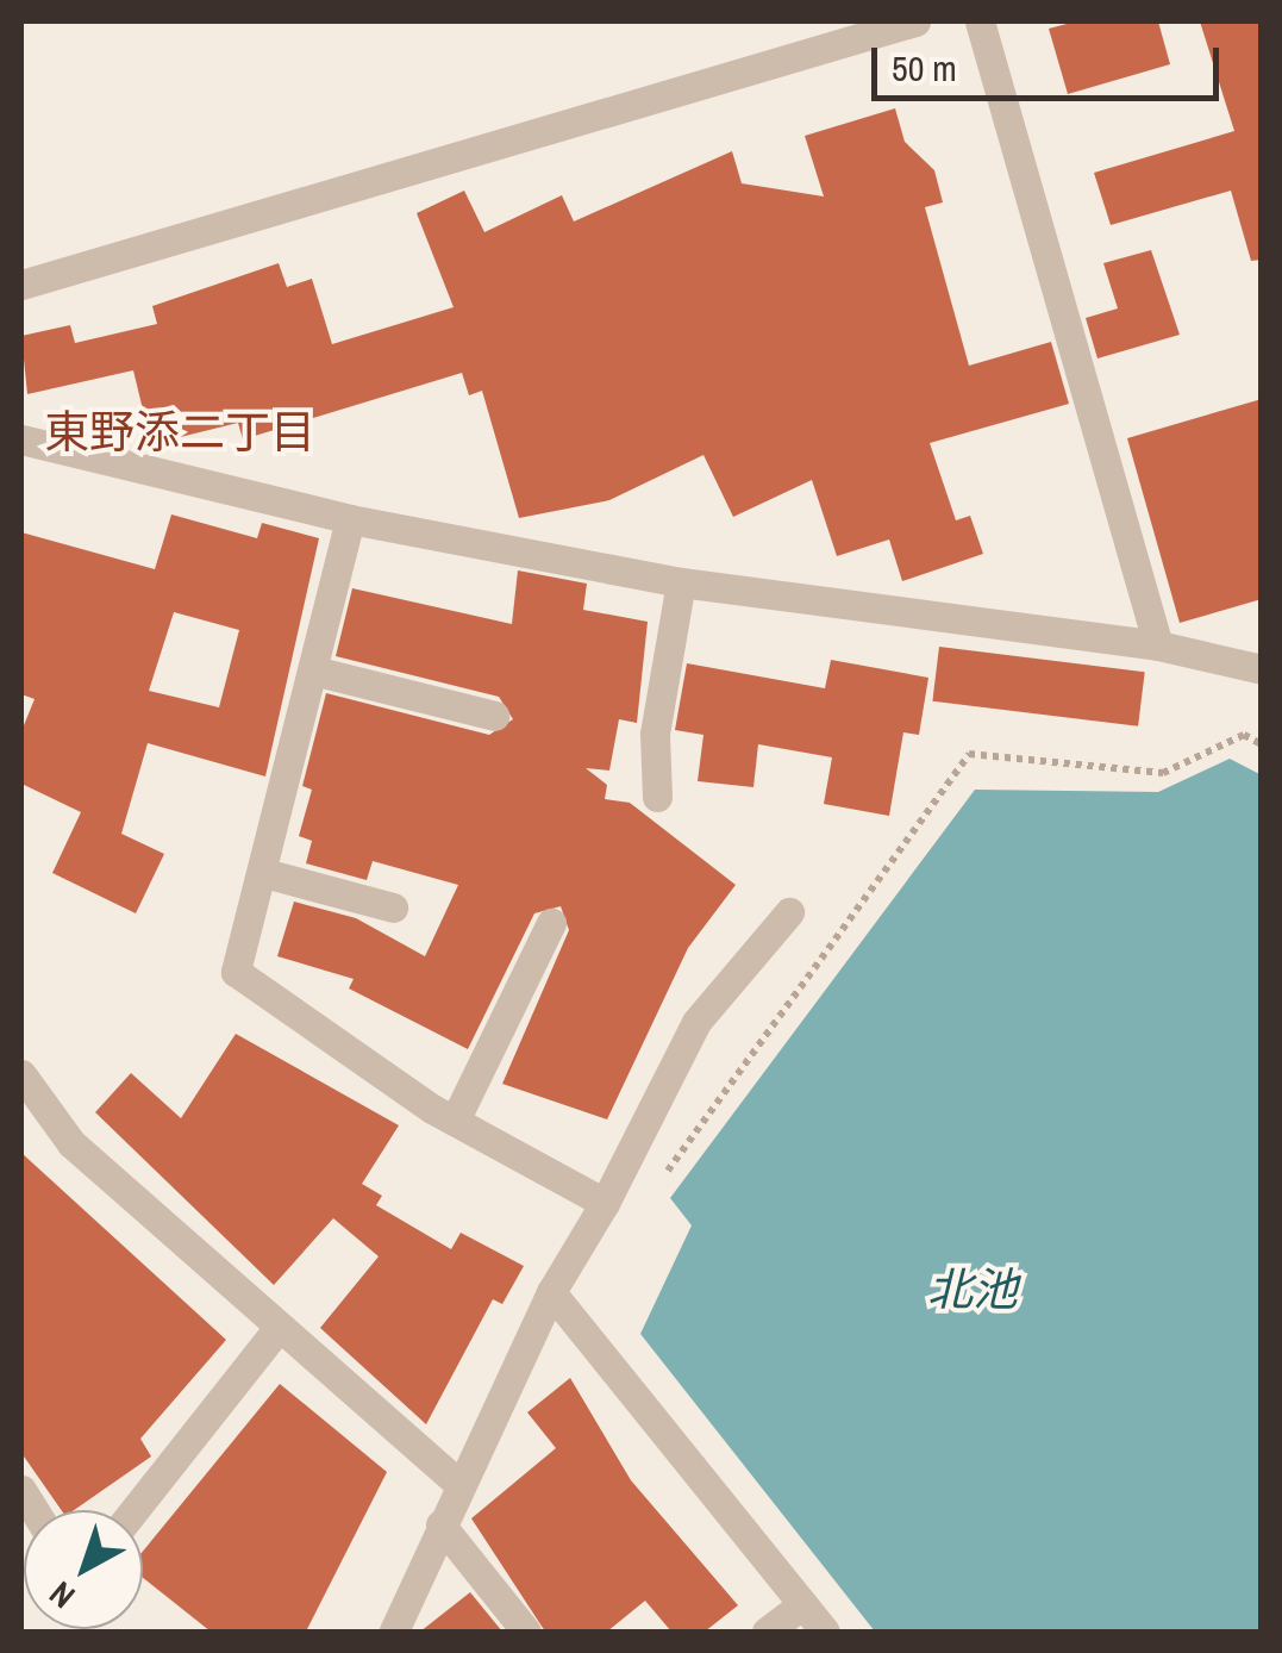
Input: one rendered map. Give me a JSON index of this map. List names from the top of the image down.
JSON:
{
  "districts": ["東野添二丁目"],
  "water": ["北池"],
  "scale_bar": "50 m",
  "north": "bottom left"
}
